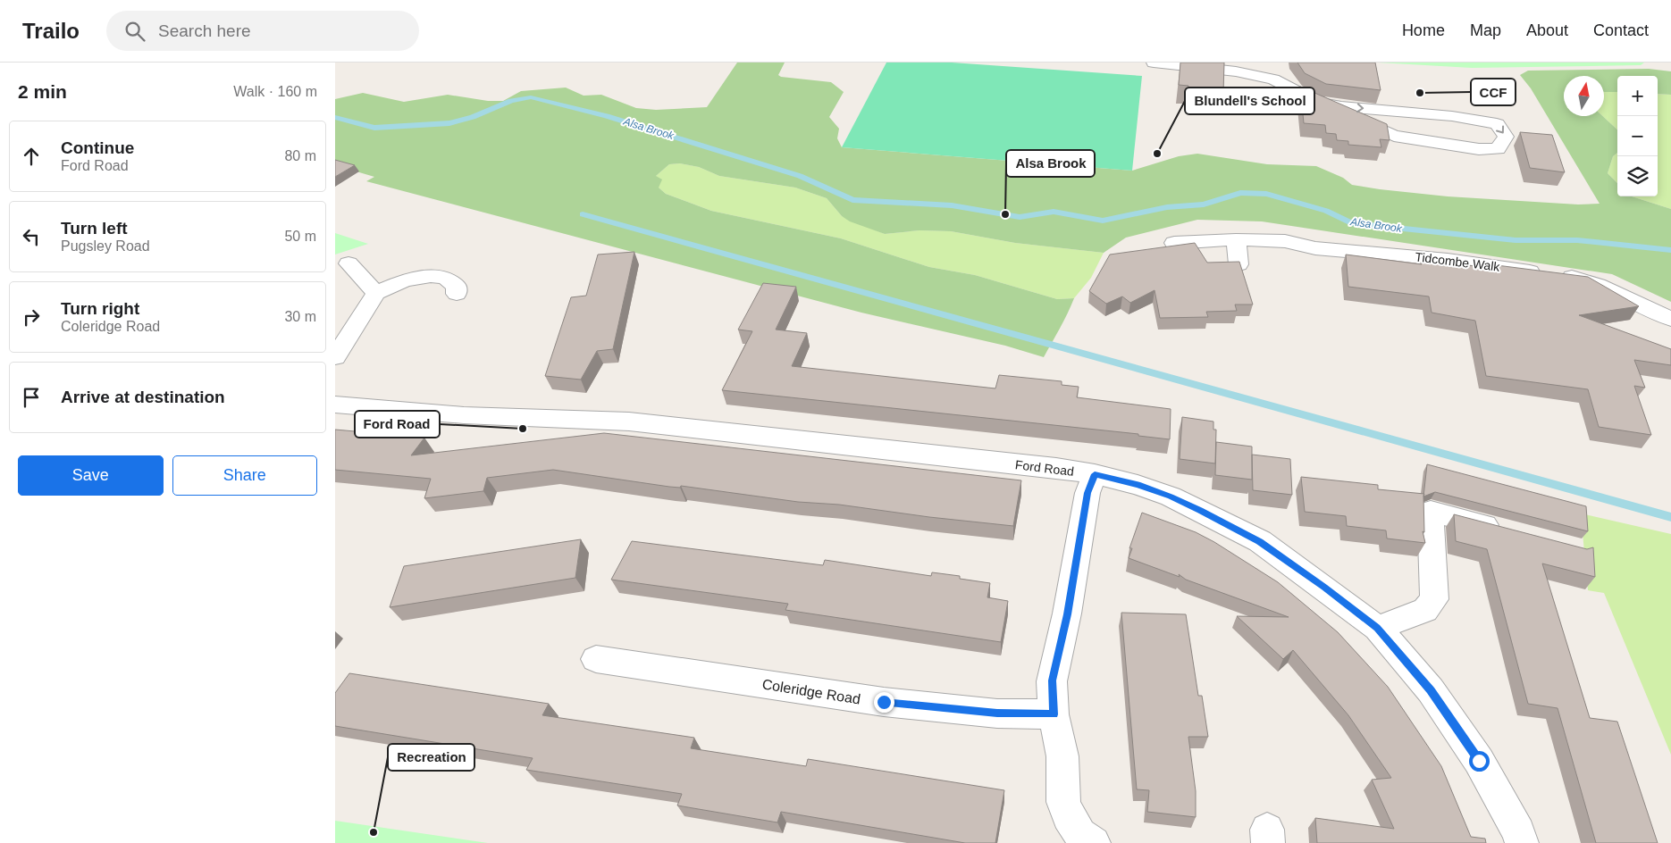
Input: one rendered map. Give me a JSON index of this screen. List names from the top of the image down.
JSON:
{
  "streets": {
    "street": ["Tidcombe Walk", "Ford Road", "Coleridge Road"]
  },
  "water": ["Alsa Brook"],
  "places": [
    "CCF",
    "Blundell's School",
    "Alsa Brook",
    "Ford Road",
    "Recreation"
  ],
  "north": "top",
  "page": {
    "header": "Trailo",
    "search": "Search here",
    "nav": [
      "Home",
      "Map",
      "About",
      "Contact"
    ],
    "heading": ["2 min", "Walk · 160 m"],
    "map_buttons": ["+", "−"],
    "list": [
      ["Continue", "Ford Road", "80 m"],
      ["Turn left", "Pugsley Road", "50 m"],
      ["Turn right", "Coleridge Road", "30 m"],
      "Arrive at destination"
    ],
    "buttons": ["Save", "Share"]
  }
}
